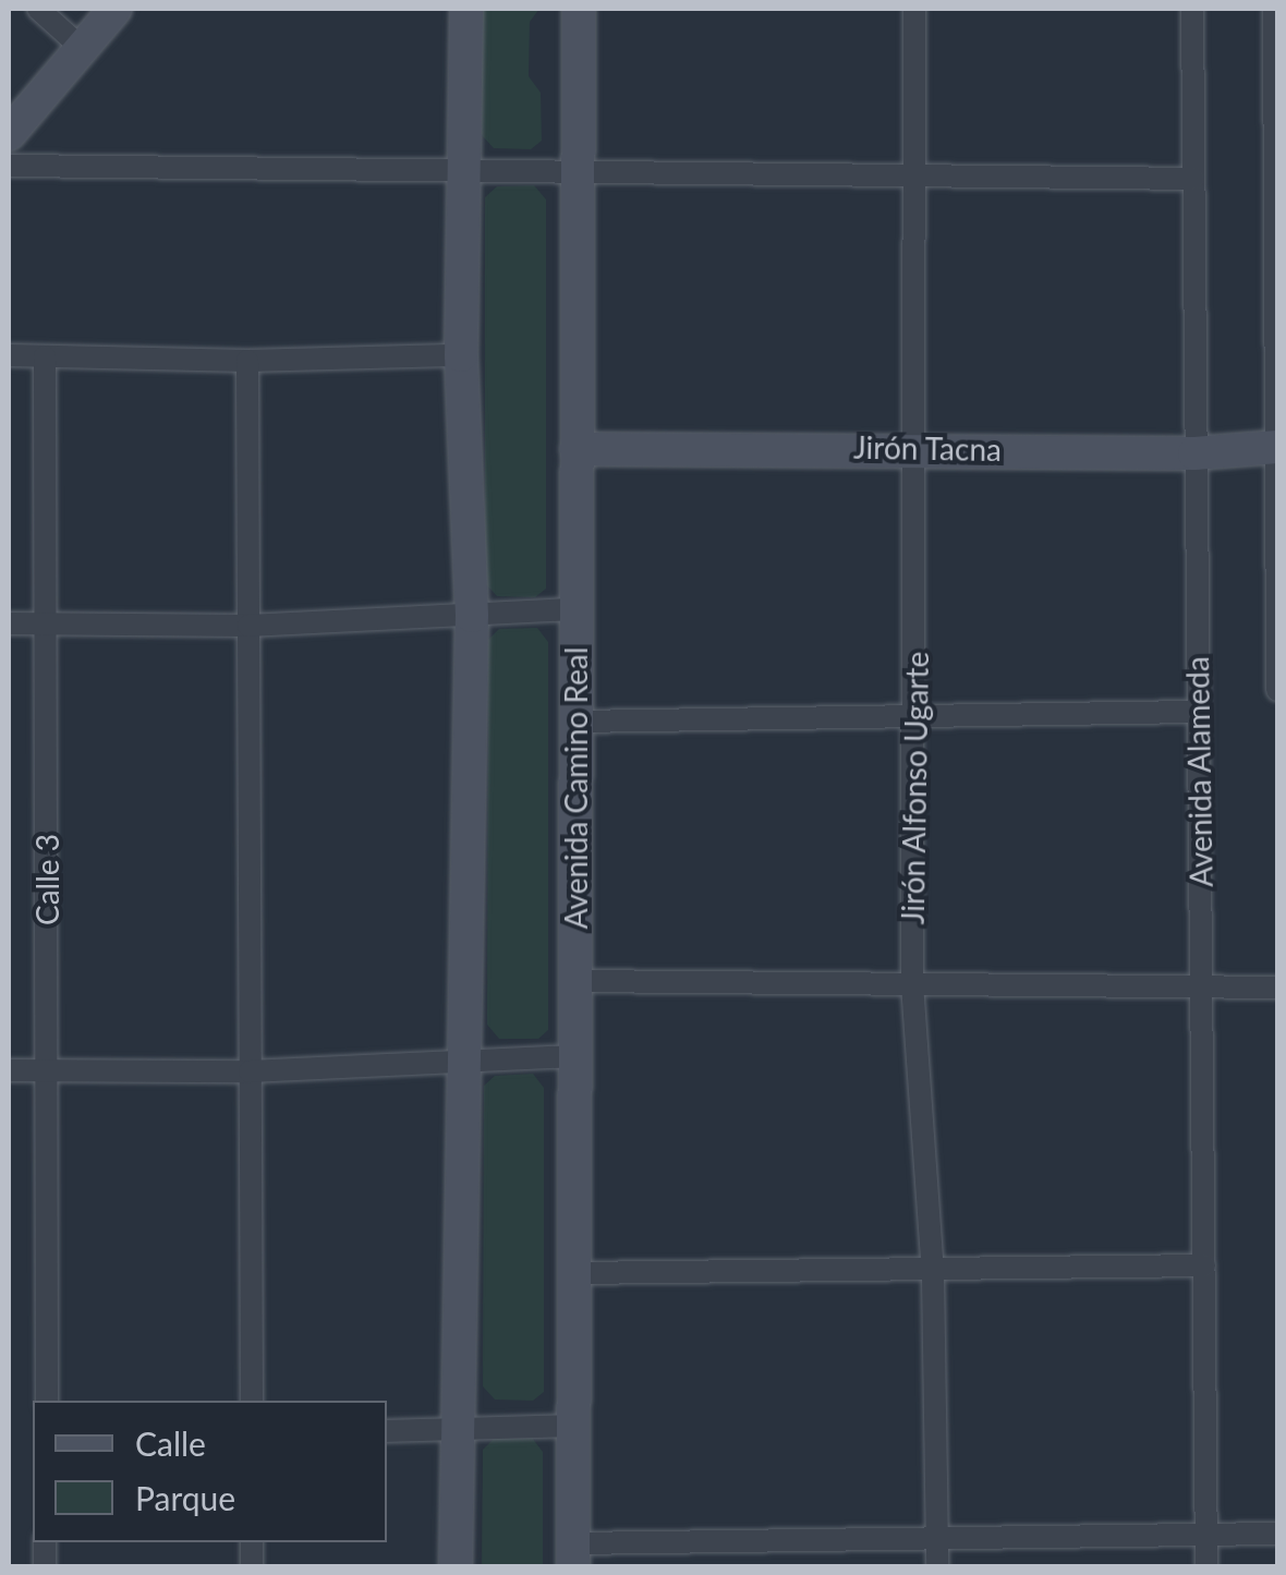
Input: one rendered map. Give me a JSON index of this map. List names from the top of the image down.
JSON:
{
  "streets": {
    "street": [
      "Jirón Tacna",
      "Avenida Alameda",
      "Avenida Camino Real",
      "Jirón Alfonso Ugarte",
      "Calle 3"
    ]
  },
  "crossings": [
    ["Jirón Tacna", "Avenida Alameda"],
    ["Jirón Tacna", "Avenida Camino Real"],
    ["Jirón Tacna", "Jirón Alfonso Ugarte"]
  ],
  "legend": ["Calle", "Parque"]
}
